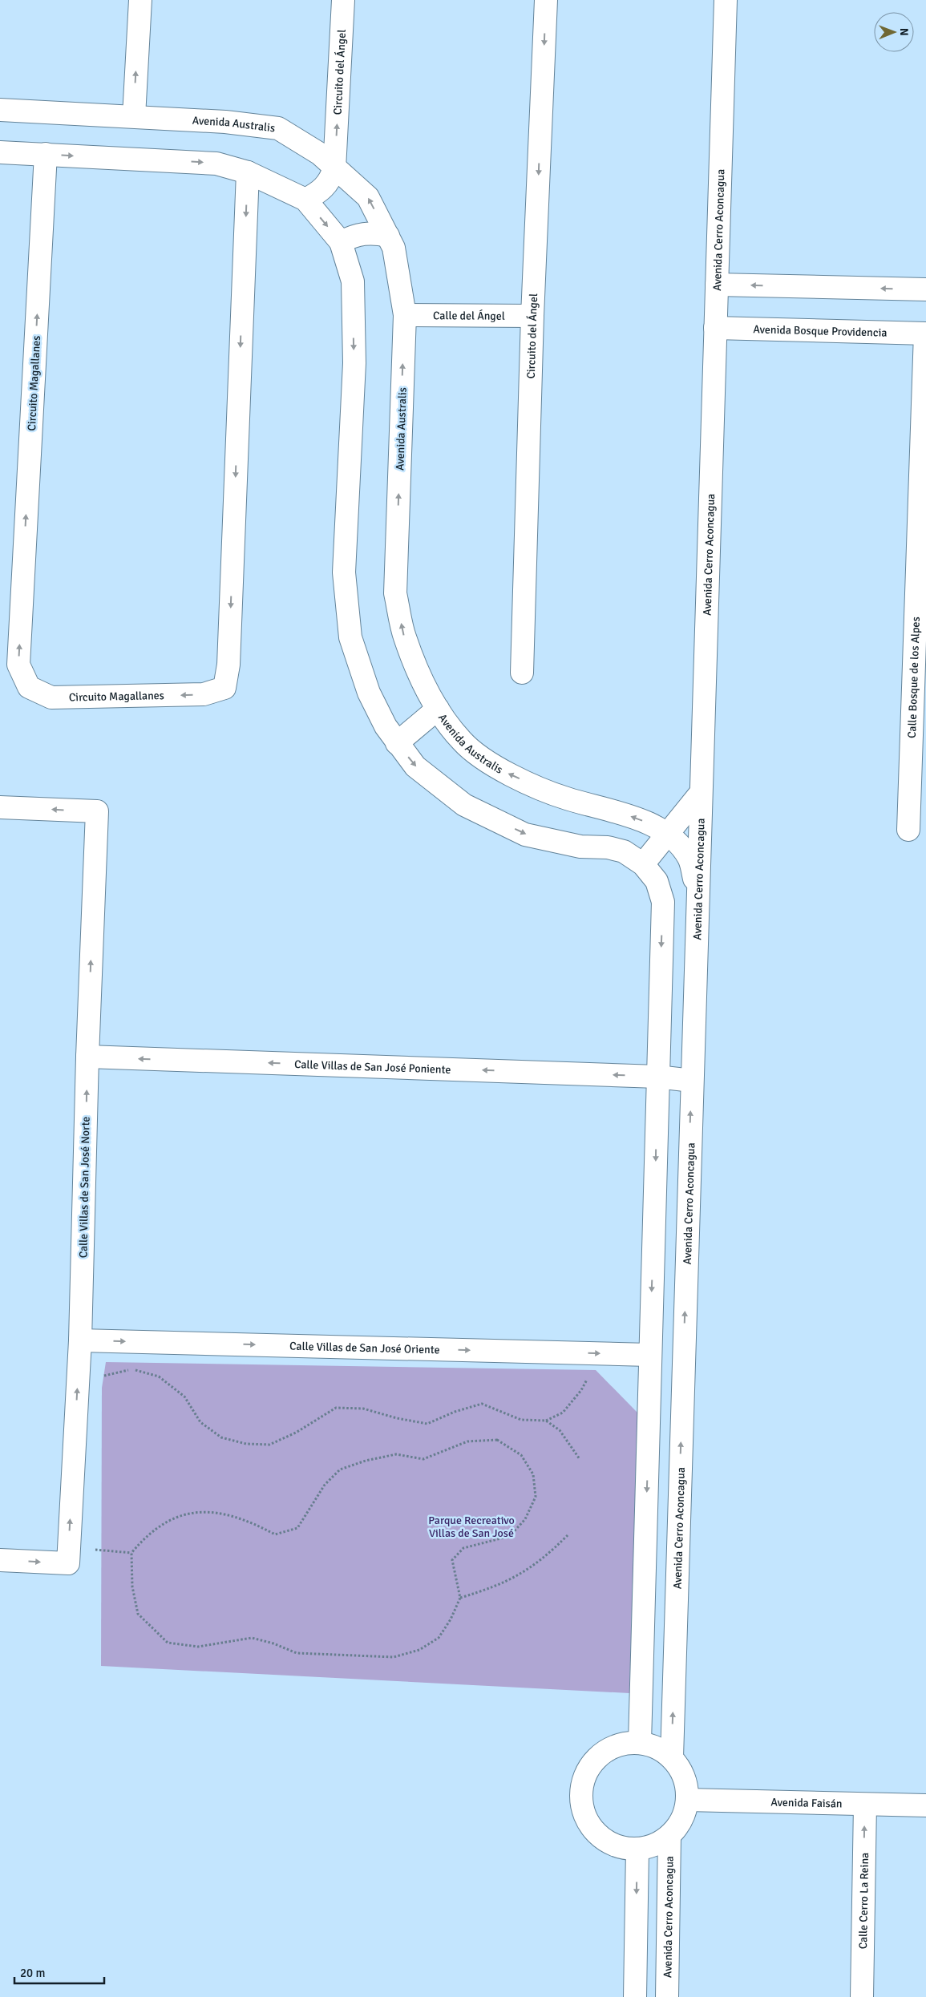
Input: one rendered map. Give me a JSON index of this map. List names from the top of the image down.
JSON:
{
  "streets": {
    "street": [
      "Circuito del Ángel",
      "Avenida Australis",
      "Avenida Cerro Aconcagua",
      "Calle del Ángel",
      "Avenida Bosque Providencia",
      "Circuito Magallanes",
      "Calle Bosque de los Alpes",
      "Calle Villas de San José Poniente",
      "Calle Villas de San José Norte",
      "Calle Villas de San José Oriente",
      "Avenida Faisán",
      "Calle Cerro La Reina"
    ]
  },
  "crossings": [
    ["Circuito del Ángel", "Avenida Australis"],
    ["Circuito del Ángel", "Calle del Ángel"],
    ["Avenida Australis", "Avenida Cerro Aconcagua"],
    ["Avenida Australis", "Calle del Ángel"],
    ["Avenida Cerro Aconcagua", "Avenida Bosque Providencia"],
    ["Avenida Cerro Aconcagua", "Calle Villas de San José Poniente"],
    ["Avenida Cerro Aconcagua", "Avenida Faisán"],
    ["Avenida Bosque Providencia", "Calle Bosque de los Alpes"],
    ["Calle Villas de San José Poniente", "Calle Villas de San José Norte"],
    ["Calle Villas de San José Norte", "Calle Villas de San José Oriente"],
    ["Avenida Faisán", "Calle Cerro La Reina"]
  ],
  "one_way": [
    "Calle Villas de San José Poniente",
    "Calle Villas de San José Norte",
    "Calle Villas de San José Oriente",
    "Calle Cerro La Reina"
  ],
  "parks": ["Parque Recreativo Villas de San José"],
  "scale_bar": "20 m",
  "north": "right"
}
